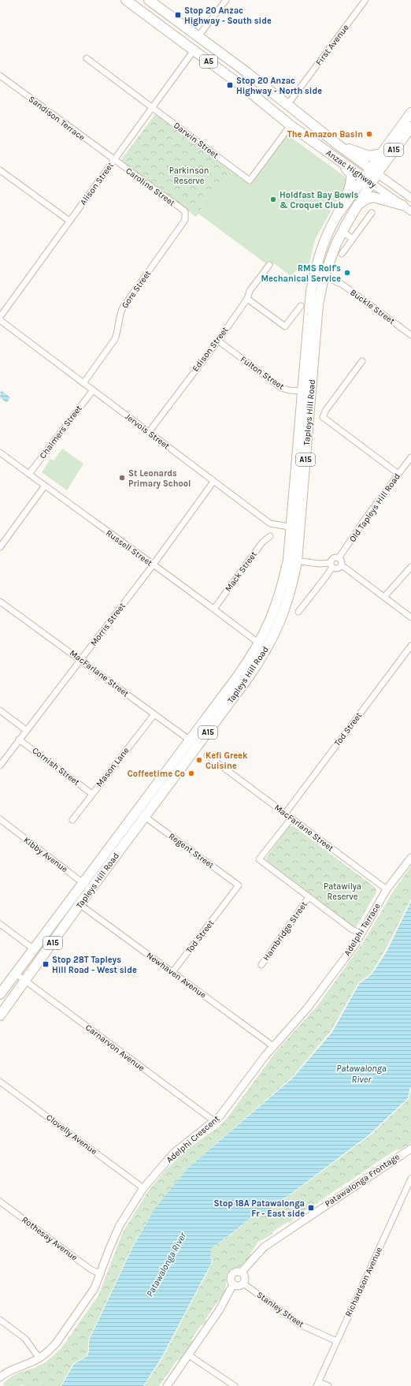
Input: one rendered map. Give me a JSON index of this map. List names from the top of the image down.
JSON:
{
  "streets": {
    "main road": [
      "A5",
      "A15",
      "Anzac Highway",
      "Tapleys Hill Road"
    ],
    "street": [
      "First Avenue",
      "Sandison Terrace",
      "Darwin Street",
      "Alison Street",
      "Caroline Street",
      "Gore Street",
      "Buckle Street",
      "Edison Street",
      "Fulton Street",
      "Jervois Street",
      "Chalmers Street",
      "Old Tapleys Hill Road",
      "Russell Street",
      "Mack Street",
      "Morris Street",
      "MacFarlane Street",
      "Tod Street",
      "Cornish Street",
      "Mason Lane",
      "Regent Street",
      "Kibby Avenue",
      "Adelphi Terrace",
      "Hambridge Street",
      "Newhaven Avenue",
      "Carnarvon Avenue",
      "Clovelly Avenue",
      "Adelphi Crescent",
      "Patawalonga Frontage",
      "Rothesay Avenue",
      "Richardson Avenue",
      "Stanley Street"
    ]
  },
  "crossings": [
    ["First Avenue", "Anzac Highway"],
    ["Sandison Terrace", "Alison Street"],
    ["Sandison Terrace", "Caroline Street"],
    ["Darwin Street", "Anzac Highway"],
    ["Darwin Street", "Alison Street"],
    ["A15", "Anzac Highway"],
    ["A15", "Tapleys Hill Road"],
    ["Anzac Highway", "Alison Street"],
    ["Anzac Highway", "Tapleys Hill Road"],
    ["Alison Street", "Caroline Street"],
    ["Caroline Street", "Gore Street"],
    ["Gore Street", "Jervois Street"],
    ["Buckle Street", "Tapleys Hill Road"],
    ["Edison Street", "Fulton Street"],
    ["Edison Street", "Jervois Street"],
    ["Fulton Street", "Tapleys Hill Road"],
    ["Tapleys Hill Road", "Jervois Street"],
    ["Tapleys Hill Road", "Russell Street"],
    ["Tapleys Hill Road", "MacFarlane Street"],
    ["Tapleys Hill Road", "Regent Street"],
    ["Tapleys Hill Road", "Kibby Avenue"],
    ["Tapleys Hill Road", "Newhaven Avenue"],
    ["Tapleys Hill Road", "Carnarvon Avenue"],
    ["Jervois Street", "Chalmers Street"],
    ["Jervois Street", "Morris Street"],
    ["Chalmers Street", "Russell Street"],
    ["Russell Street", "Mack Street"],
    ["Russell Street", "Morris Street"],
    ["Morris Street", "MacFarlane Street"],
    ["Morris Street", "Cornish Street"],
    ["MacFarlane Street", "Tod Street"],
    ["MacFarlane Street", "Mason Lane"],
    ["MacFarlane Street", "Adelphi Terrace"],
    ["Tod Street", "Regent Street"],
    ["Tod Street", "Newhaven Avenue"],
    ["Cornish Street", "Mason Lane"],
    ["Adelphi Terrace", "Adelphi Crescent"],
    ["Newhaven Avenue", "Adelphi Crescent"],
    ["Carnarvon Avenue", "Adelphi Crescent"],
    ["Clovelly Avenue", "Adelphi Crescent"],
    ["Adelphi Crescent", "Rothesay Avenue"],
    ["Patawalonga Frontage", "Stanley Street"],
    ["Richardson Avenue", "Stanley Street"]
  ],
  "water": ["Patawalonga River"],
  "parks": ["Parkinson Reserve", "Patawilya Reserve"],
  "places": {
    "transit": [
      "Stop 20 Anzac Highway - South side",
      "Stop 20 Anzac Highway - North side",
      "Stop 28T Tapleys Hill Road - West side",
      "Stop 18A Patawalonga Fr - East side"
    ],
    "other": [
      "The Amazon Basin",
      "Holdfast Bay Bowls & Croquet Club",
      "RMS Rolf's Mechanical Service",
      "St Leonards Primary School",
      "Kefi Greek Cuisine",
      "Coffeetime Co"
    ]
  }
}
